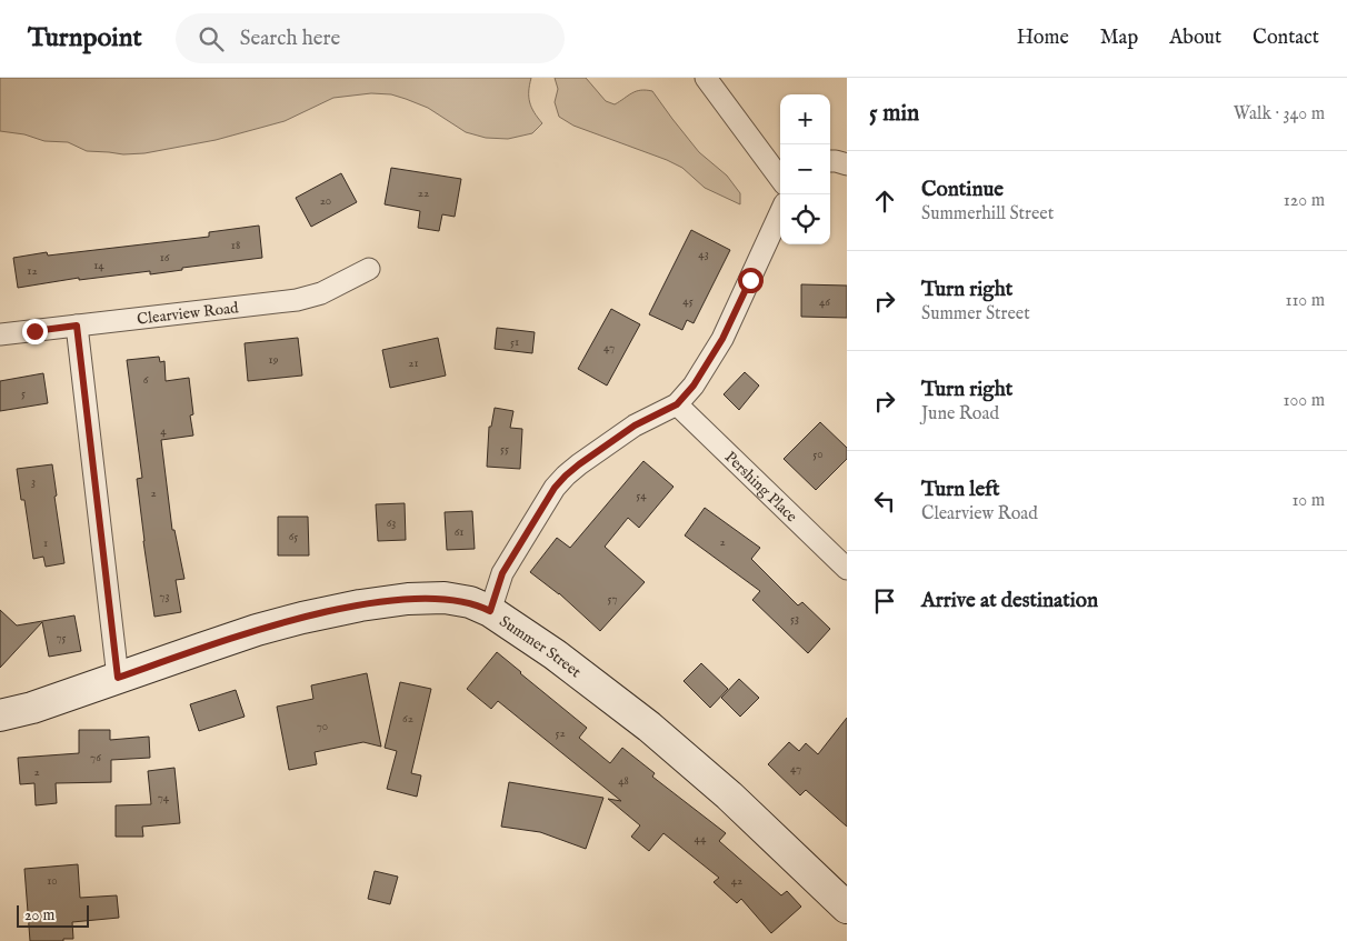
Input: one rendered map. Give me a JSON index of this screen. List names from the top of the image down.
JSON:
{
  "streets": {
    "main road": ["Summer Street"],
    "street": ["Clearview Road", "Pershing Place"]
  },
  "house_numbers": [
    "22",
    "20",
    "18",
    "43",
    "16",
    "14",
    "12",
    "45",
    "46",
    "51",
    "47",
    "19",
    "21",
    "6",
    "5",
    "4",
    "55",
    "50",
    "3",
    "2",
    "54",
    "63",
    "61",
    "65",
    "2",
    "1",
    "73",
    "57",
    "53",
    "75",
    "62",
    "70",
    "52",
    "76",
    "47",
    "2",
    "48",
    "74",
    "44",
    "10",
    "42"
  ],
  "scale_bar": "20 m",
  "page": {
    "header": "Turnpoint",
    "search": "Search here",
    "nav": [
      "Home",
      "Map",
      "About",
      "Contact"
    ],
    "heading": ["5 min", "Walk · 340 m"],
    "map_buttons": ["+", "−"],
    "list": [
      ["Continue", "Summerhill Street", "120 m"],
      ["Turn right", "Summer Street", "110 m"],
      ["Turn right", "June Road", "100 m"],
      ["Turn left", "Clearview Road", "10 m"],
      "Arrive at destination"
    ],
    "scale": "20 m"
  }
}
